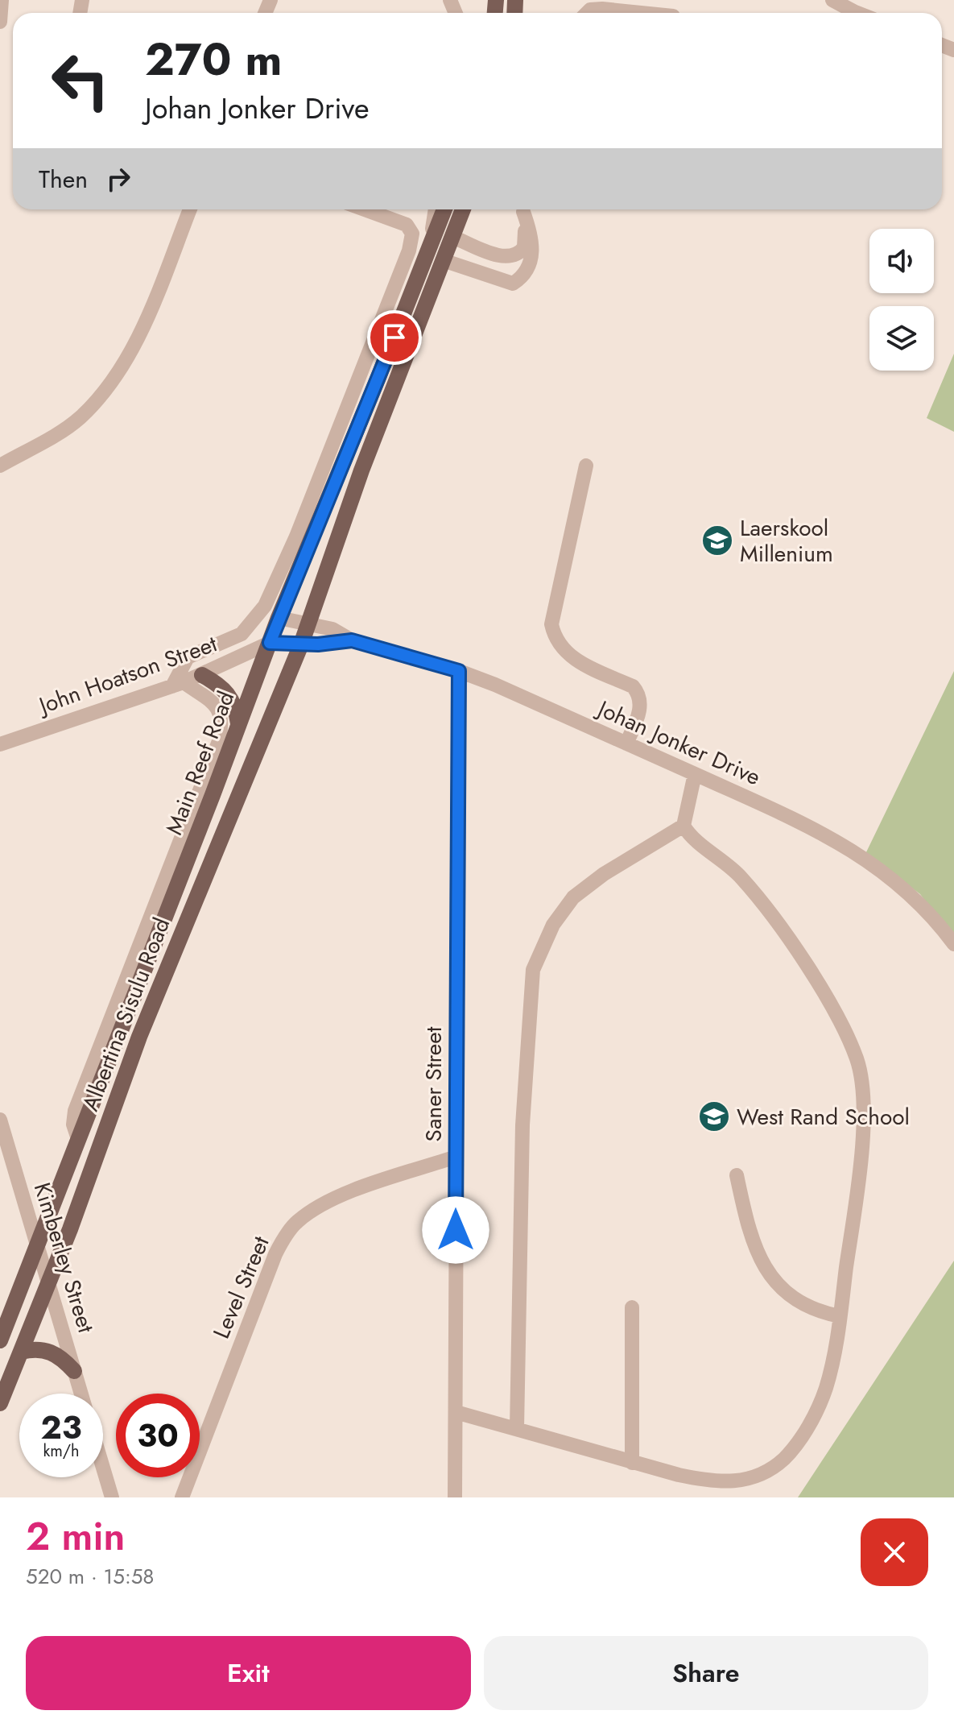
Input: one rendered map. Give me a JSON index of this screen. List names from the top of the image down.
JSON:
{
  "streets": {
    "main road": ["Main Reef Road", "Albertina Sisulu Road"],
    "street": [
      "John Hoatson Street",
      "Johan Jonker Drive",
      "Saner Street",
      "Kimberley Street",
      "Level Street"
    ]
  },
  "crossings": [
    ["John Hoatson Street", "Johan Jonker Drive"],
    ["John Hoatson Street", "Main Reef Road"],
    ["Johan Jonker Drive", "Main Reef Road"],
    ["Johan Jonker Drive", "Albertina Sisulu Road"],
    ["Johan Jonker Drive", "Saner Street"],
    ["Main Reef Road", "Albertina Sisulu Road"],
    ["Main Reef Road", "Kimberley Street"],
    ["Albertina Sisulu Road", "Kimberley Street"],
    ["Saner Street", "Level Street"]
  ],
  "places": {
    "school or university": ["Laerskool Millenium", "West Rand School"]
  },
  "page": {
    "turn": ["270 m", "Johan Jonker Drive"],
    "then": "Then",
    "speed": "23 km/h",
    "limit": "30",
    "heading": ["2 min", "520 m · 15:58"],
    "buttons": ["Exit", "Share"]
  }
}
